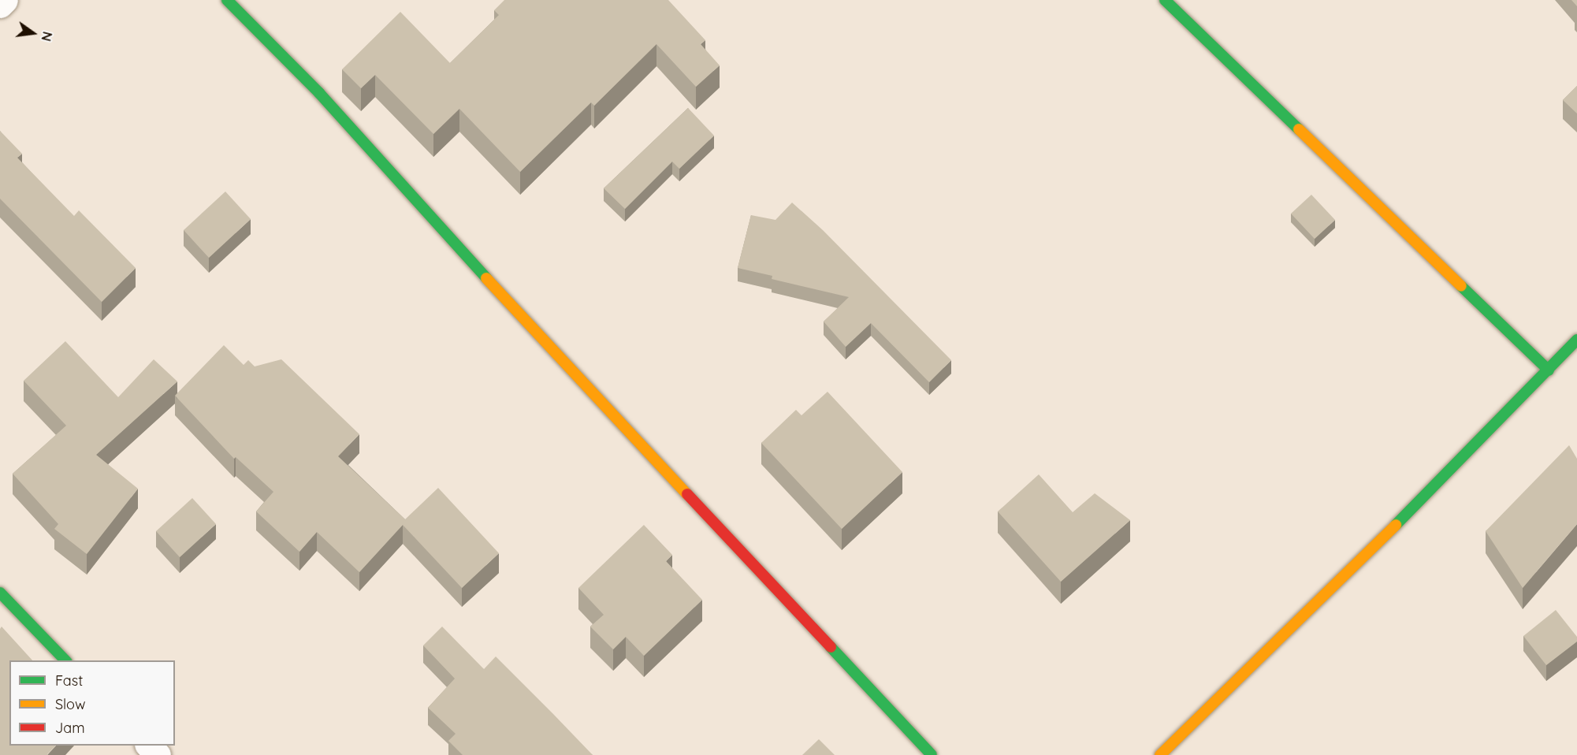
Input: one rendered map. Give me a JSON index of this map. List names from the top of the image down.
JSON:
{
  "legend": ["Fast", "Slow", "Jam"],
  "north": "right"
}
